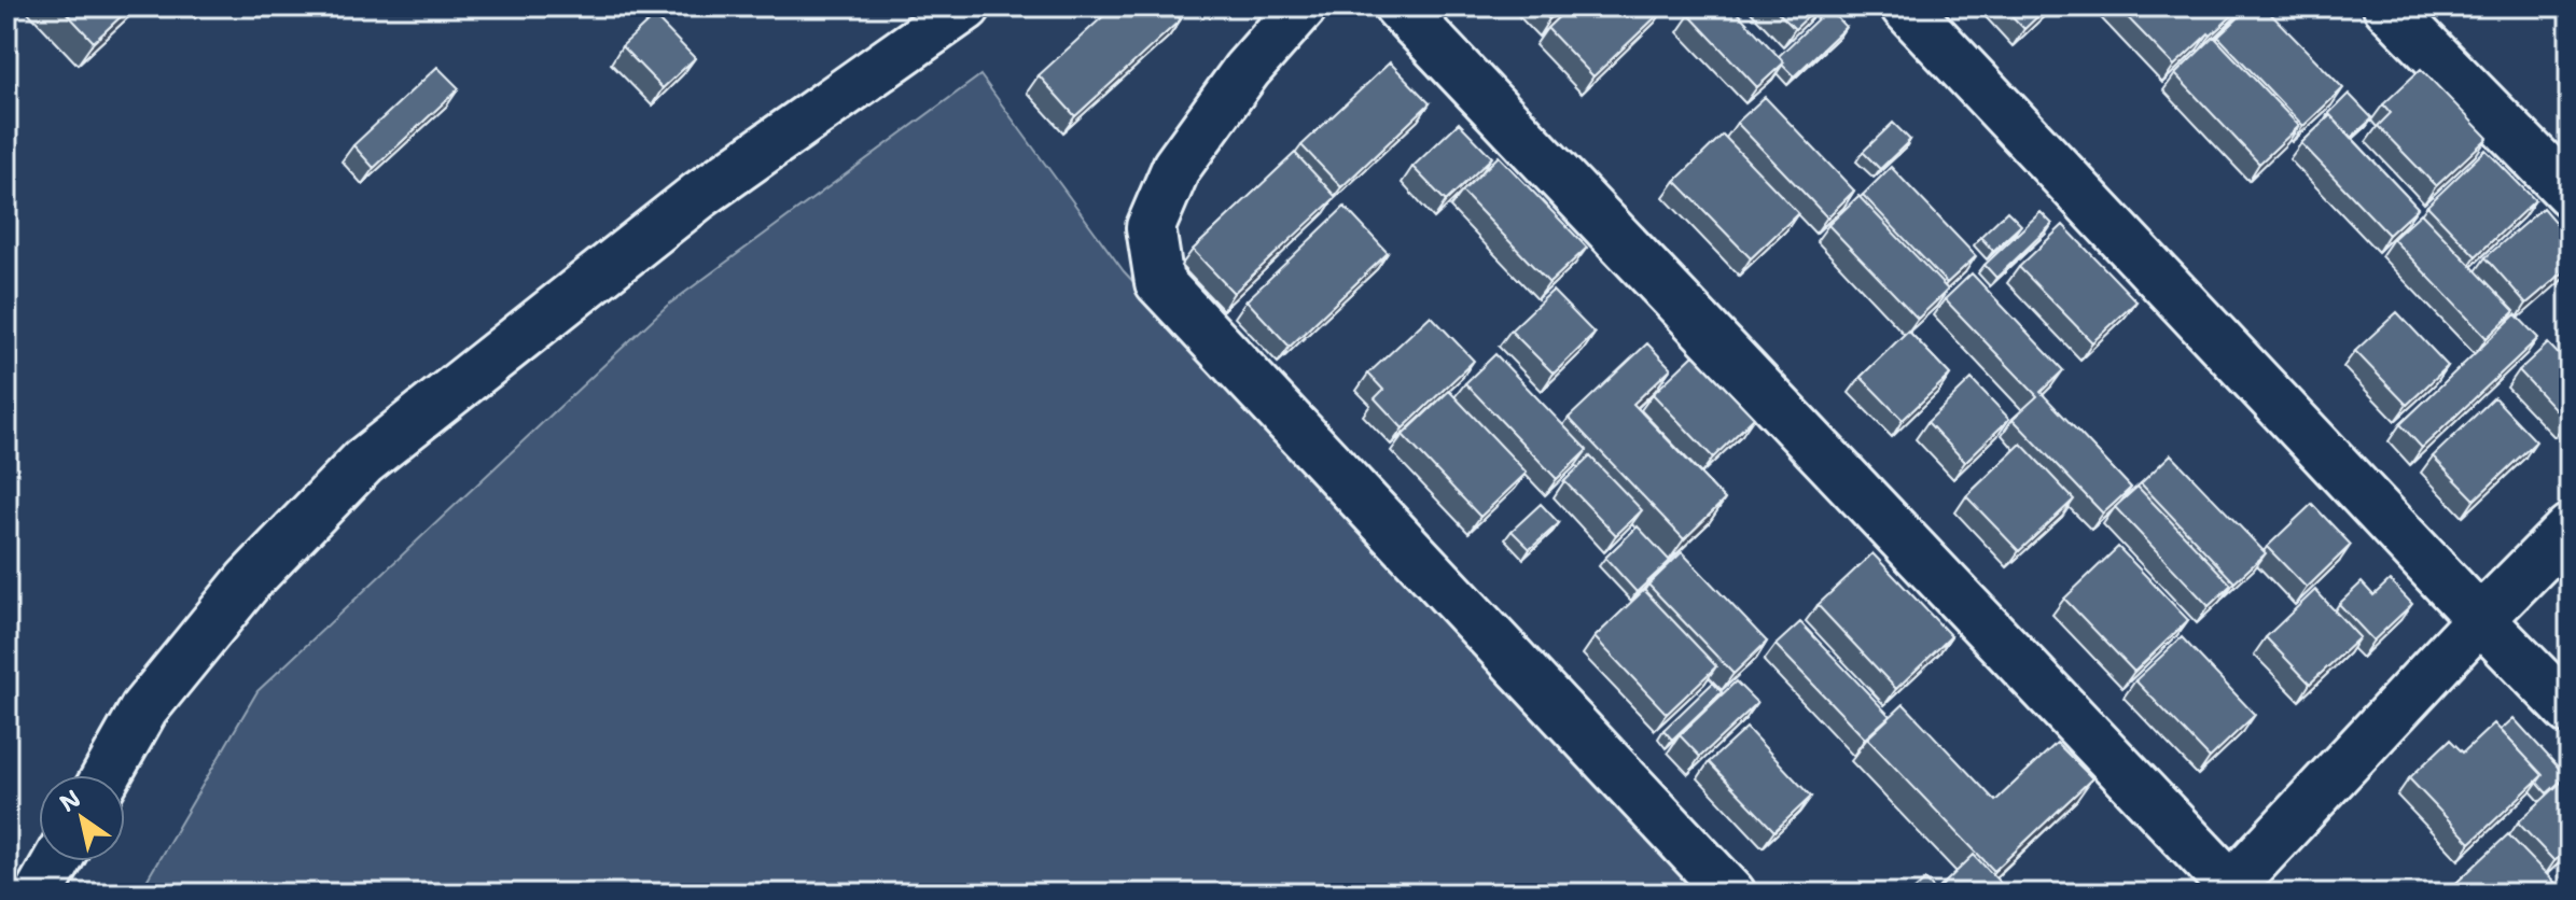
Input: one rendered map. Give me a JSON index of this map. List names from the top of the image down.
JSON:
{
  "north": "top left"
}
